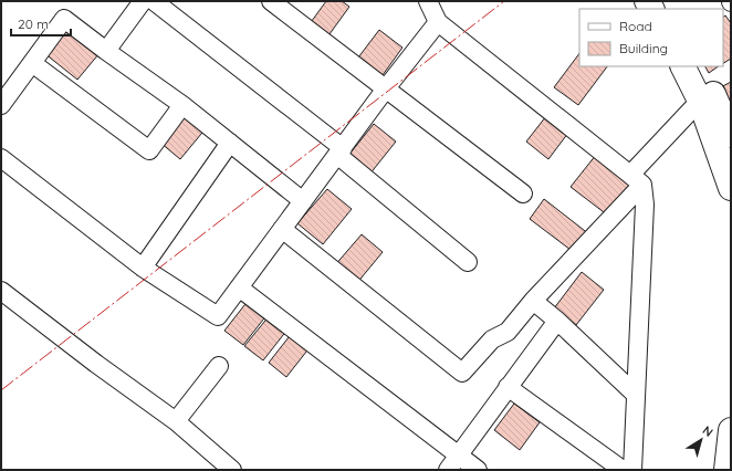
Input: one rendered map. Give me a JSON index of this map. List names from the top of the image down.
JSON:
{
  "legend": ["Road", "Building"],
  "scale_bar": "20 m",
  "north": "top right"
}
